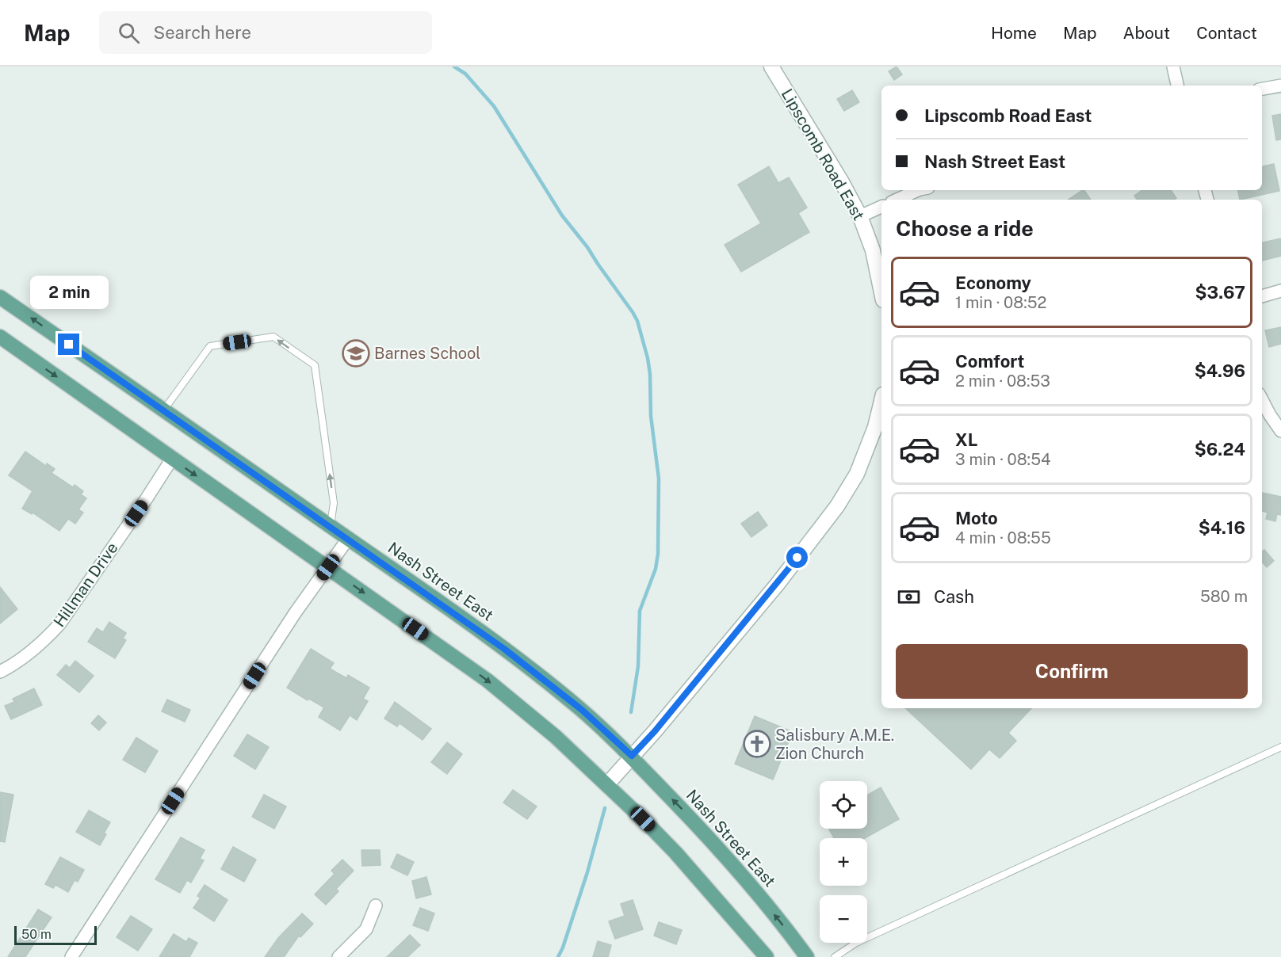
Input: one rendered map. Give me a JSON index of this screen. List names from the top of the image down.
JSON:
{
  "streets": {
    "main road": ["Nash Street East"],
    "street": ["Lipscomb Road East", "Hillman Drive"]
  },
  "places": {
    "school or university": ["Barnes School"],
    "church": ["Salisbury A.M.E. Zion Church"]
  },
  "scale_bar": "50 m",
  "page": {
    "header": "Map",
    "search": "Search here",
    "nav": [
      "Home",
      "Map",
      "About",
      "Contact"
    ],
    "banner": ["Lipscomb Road East", "Nash Street East"],
    "heading": "Choose a ride",
    "list": [
      {
        "name": "Economy",
        "note": "1 min · 08:52",
        "value": "$3.67"
      },
      {
        "name": "Comfort",
        "note": "2 min · 08:53",
        "value": "$4.96"
      },
      {
        "name": "XL",
        "note": "3 min · 08:54",
        "value": "$6.24"
      },
      {
        "name": "Moto",
        "note": "4 min · 08:55",
        "value": "$4.16"
      }
    ],
    "bubble": "2 min",
    "pay": ["Cash", "580 m"],
    "buttons": "Confirm",
    "map_buttons": ["+", "−"],
    "scale": "50 m"
  }
}
